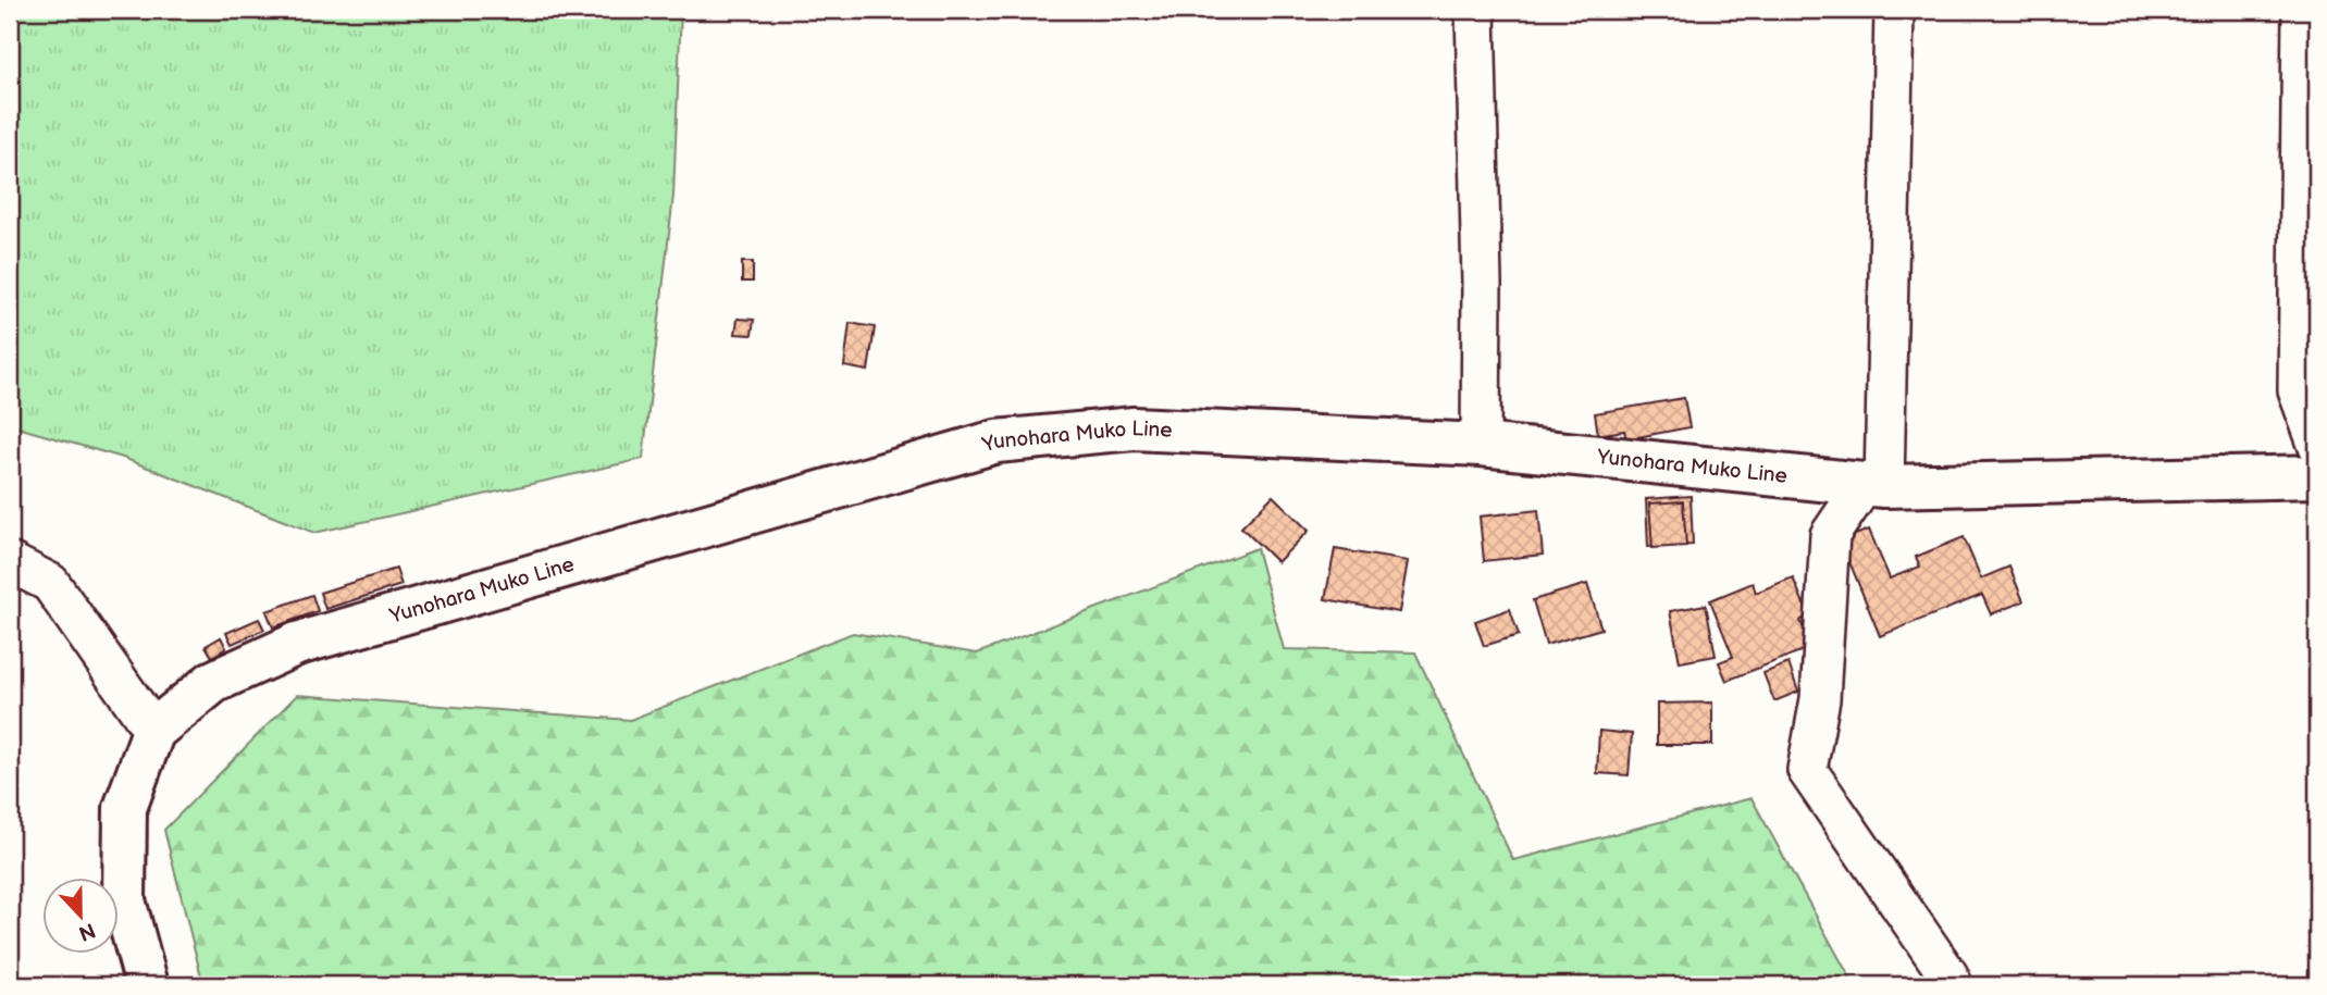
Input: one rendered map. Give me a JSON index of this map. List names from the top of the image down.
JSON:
{
  "streets": {
    "main road": ["Yunohara Muko Line"]
  },
  "north": "bottom"
}
